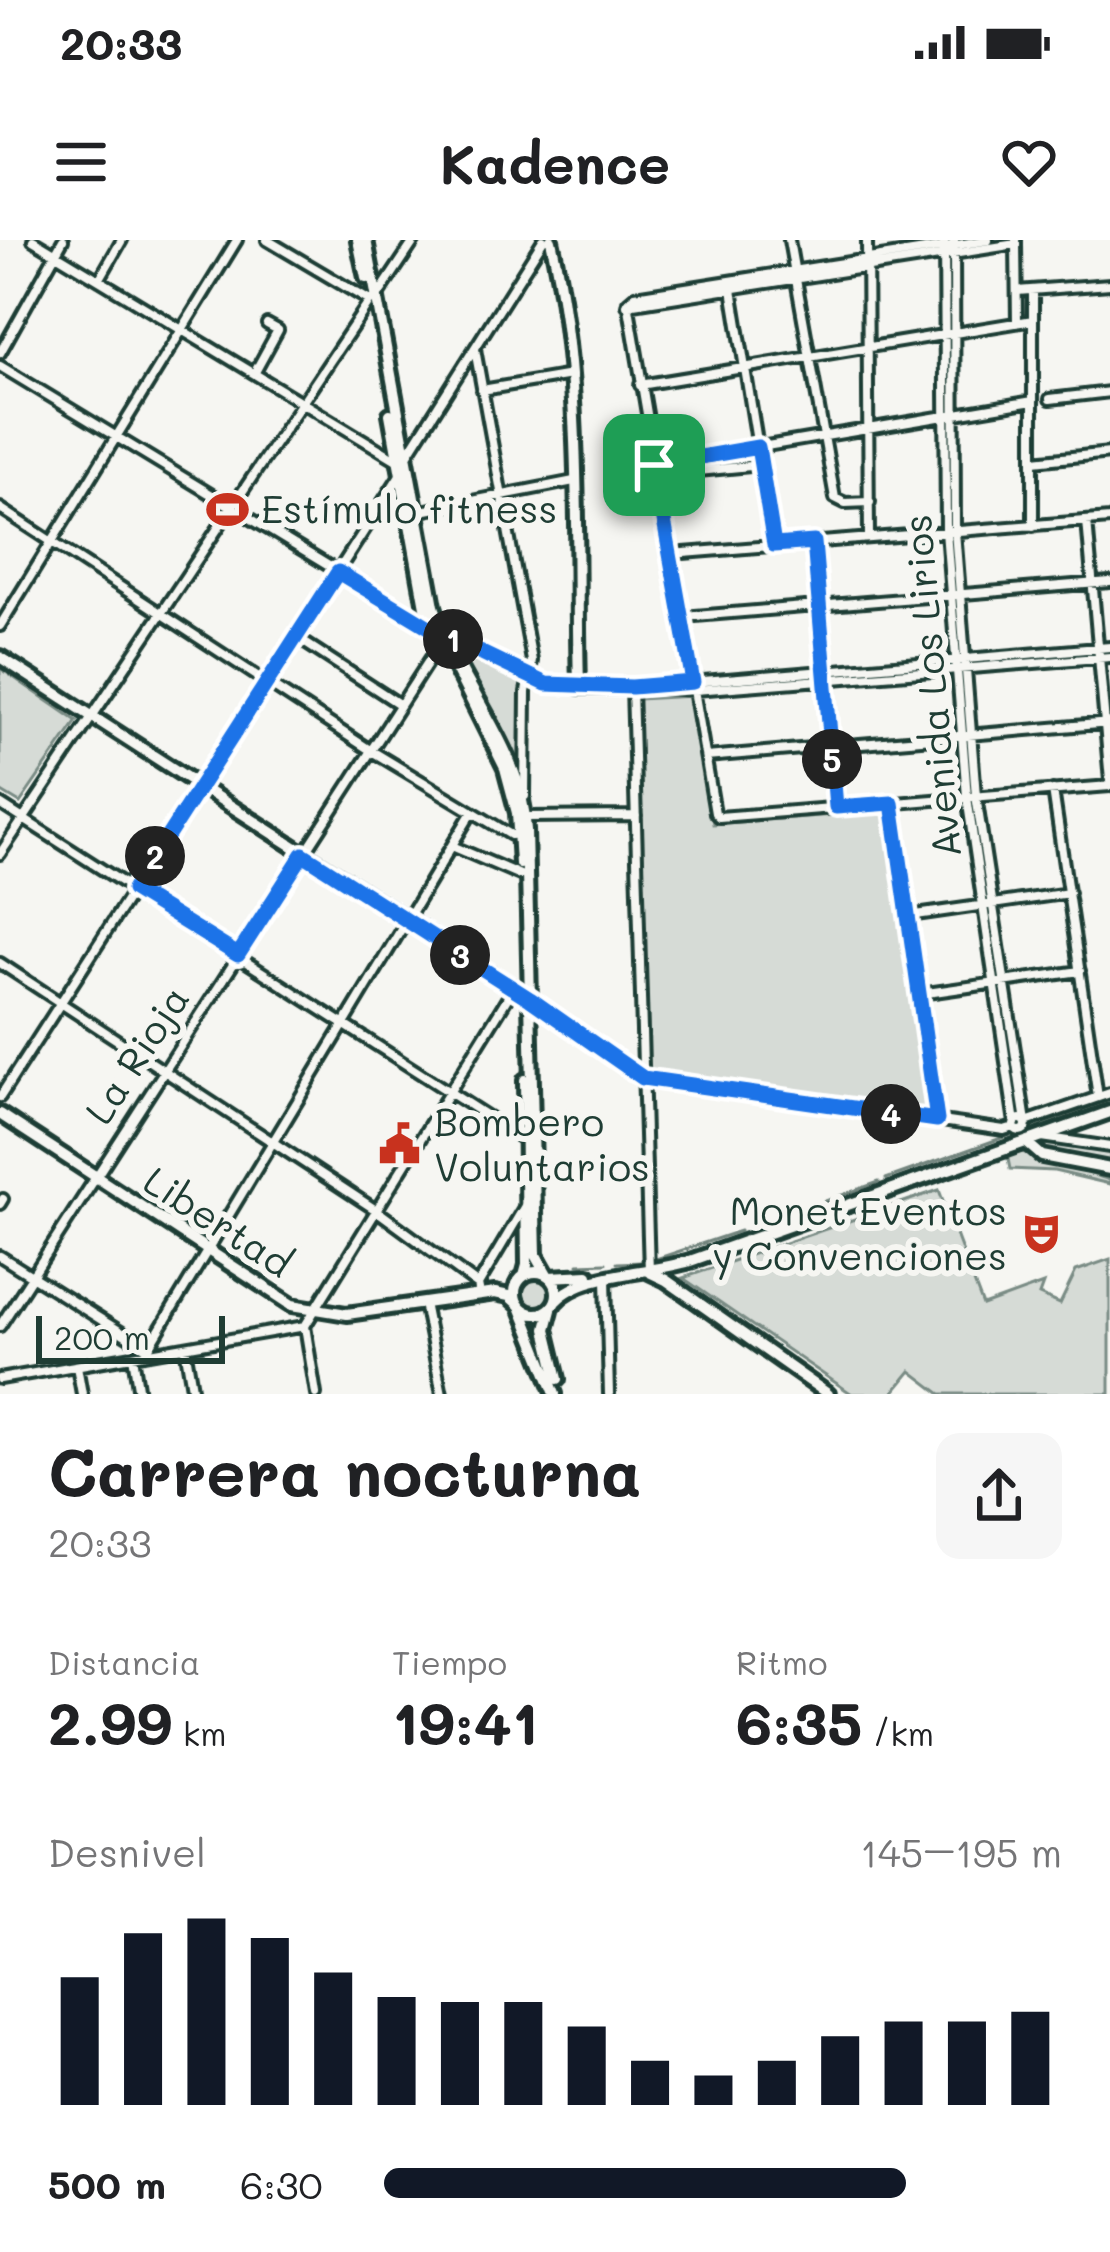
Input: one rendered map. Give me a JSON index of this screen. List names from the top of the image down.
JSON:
{
  "streets": {
    "main road": ["Libertad"],
    "street": ["Avenida Los Lirios", "La Rioja"]
  },
  "crossings": [
    ["La Rioja", "Libertad"]
  ],
  "places": {
    "sports": ["Estímulo fitness"],
    "public building": ["Bombero Voluntarios"],
    "theatre": ["Monet Eventos y Convenciones"]
  },
  "scale_bar": "200 m",
  "page": {
    "status": "20:33",
    "header": "Kadence",
    "pins": [
      "1",
      "5",
      "2",
      "3",
      "4"
    ],
    "scale": "200 m",
    "heading": ["Carrera nocturna", "20:33"],
    "stats": [
      ["Distancia", "2.99 km"],
      ["Tiempo", "19:41"],
      ["Ritmo", "6:35 /km"]
    ],
    "chart": ["Desnivel", "145–195 m"],
    "list": [
      {
        "name": "500 m",
        "note": "6:30"
      }
    ]
  }
}
